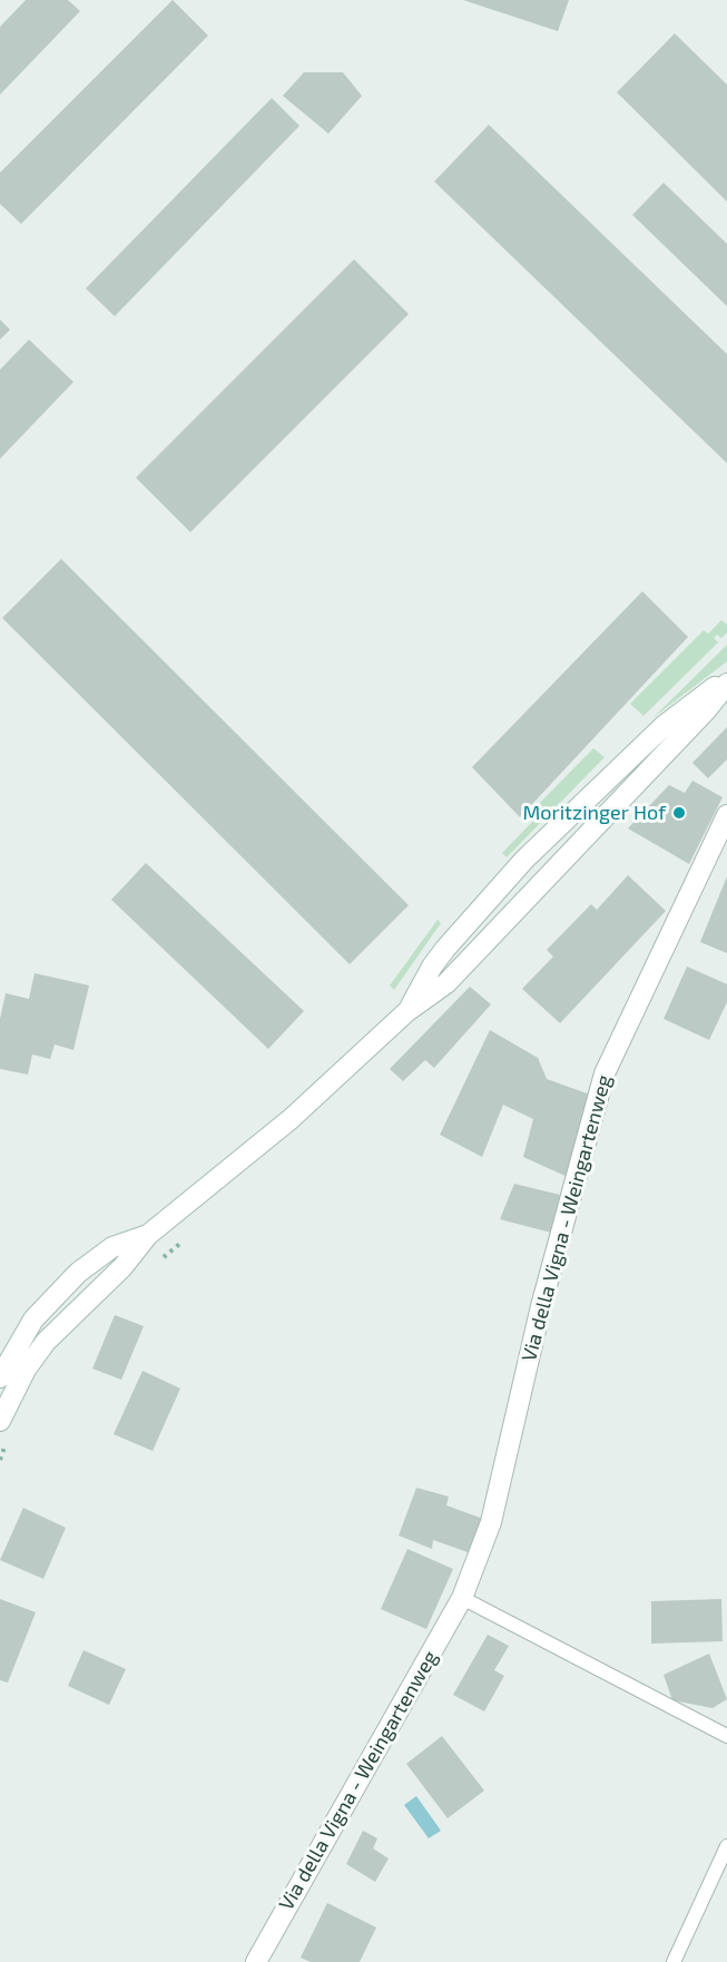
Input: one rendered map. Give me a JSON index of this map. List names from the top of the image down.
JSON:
{
  "streets": {
    "main road": ["Via della Vigna - Weingartenweg"]
  },
  "places": ["Moritzinger Hof"]
}
